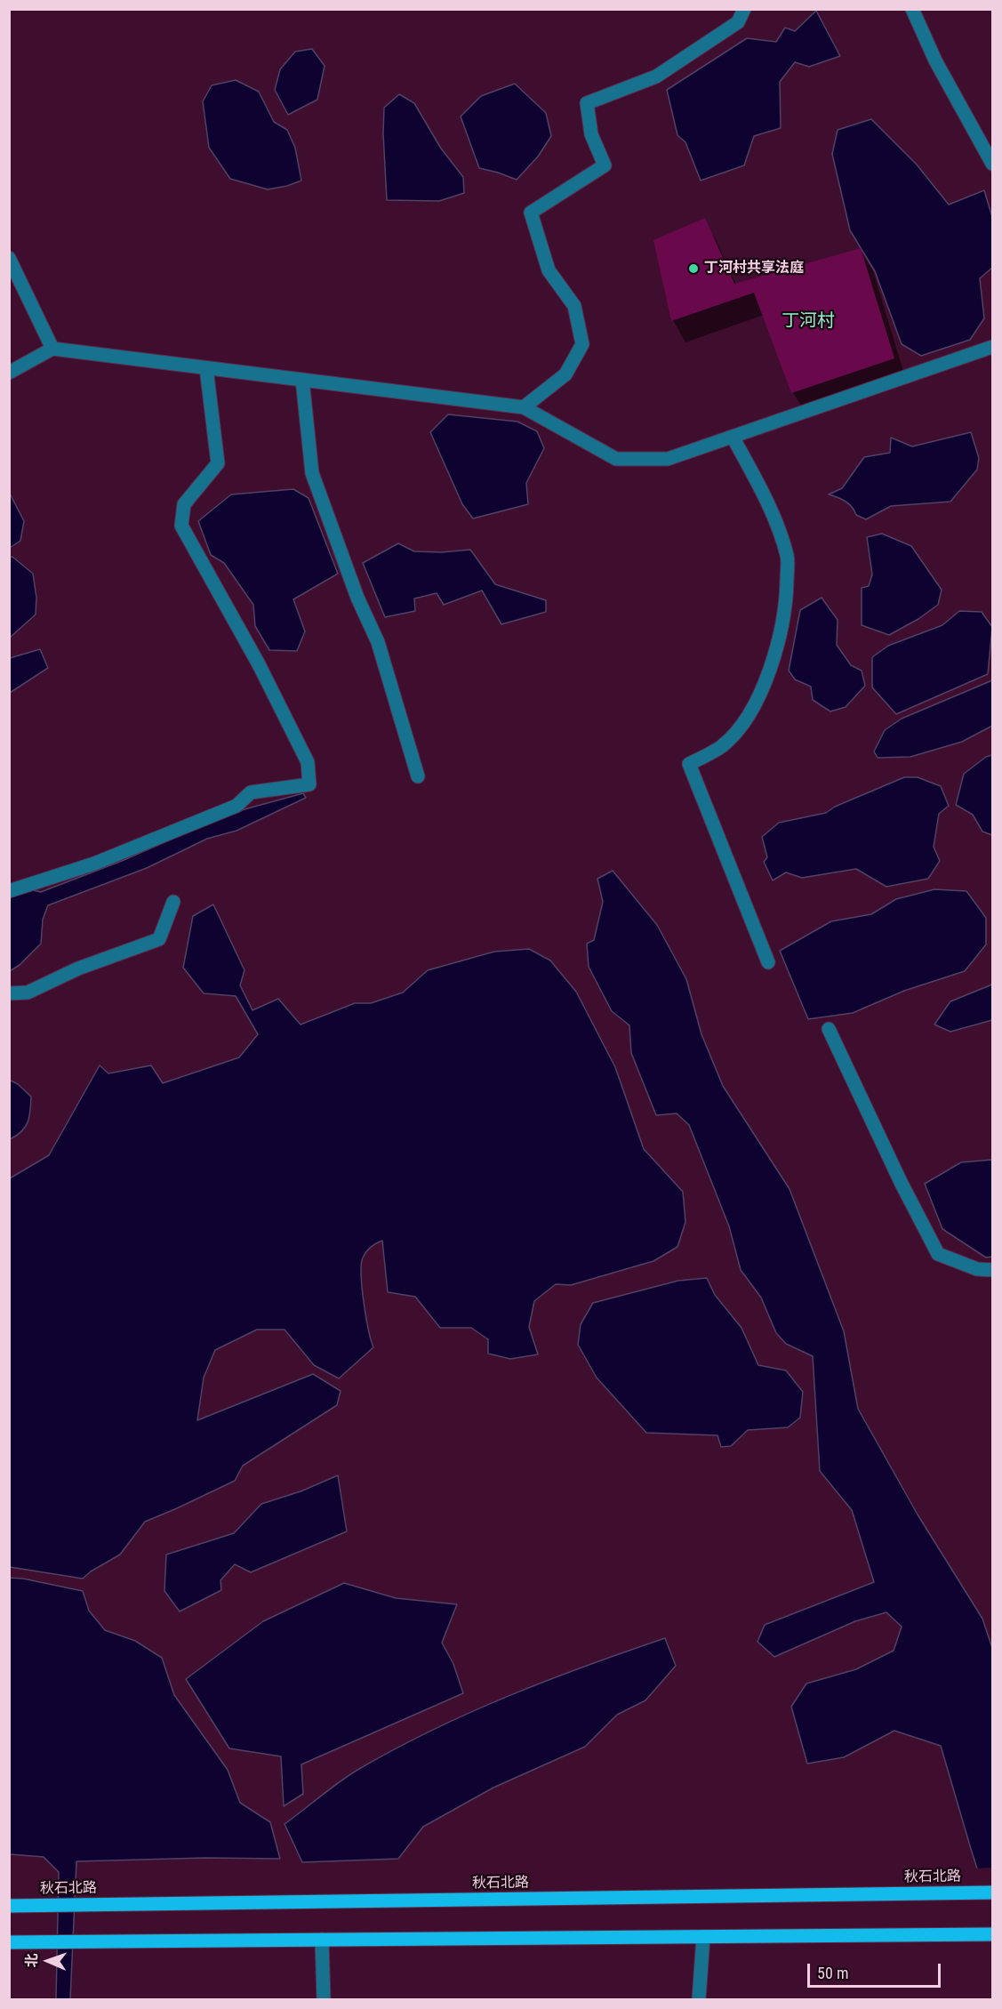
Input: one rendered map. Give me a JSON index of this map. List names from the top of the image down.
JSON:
{
  "streets": {
    "main road": ["秋石北路"]
  },
  "districts": ["丁河村"],
  "places": ["丁河村共享法庭"],
  "scale_bar": "50 m",
  "north": "left"
}
